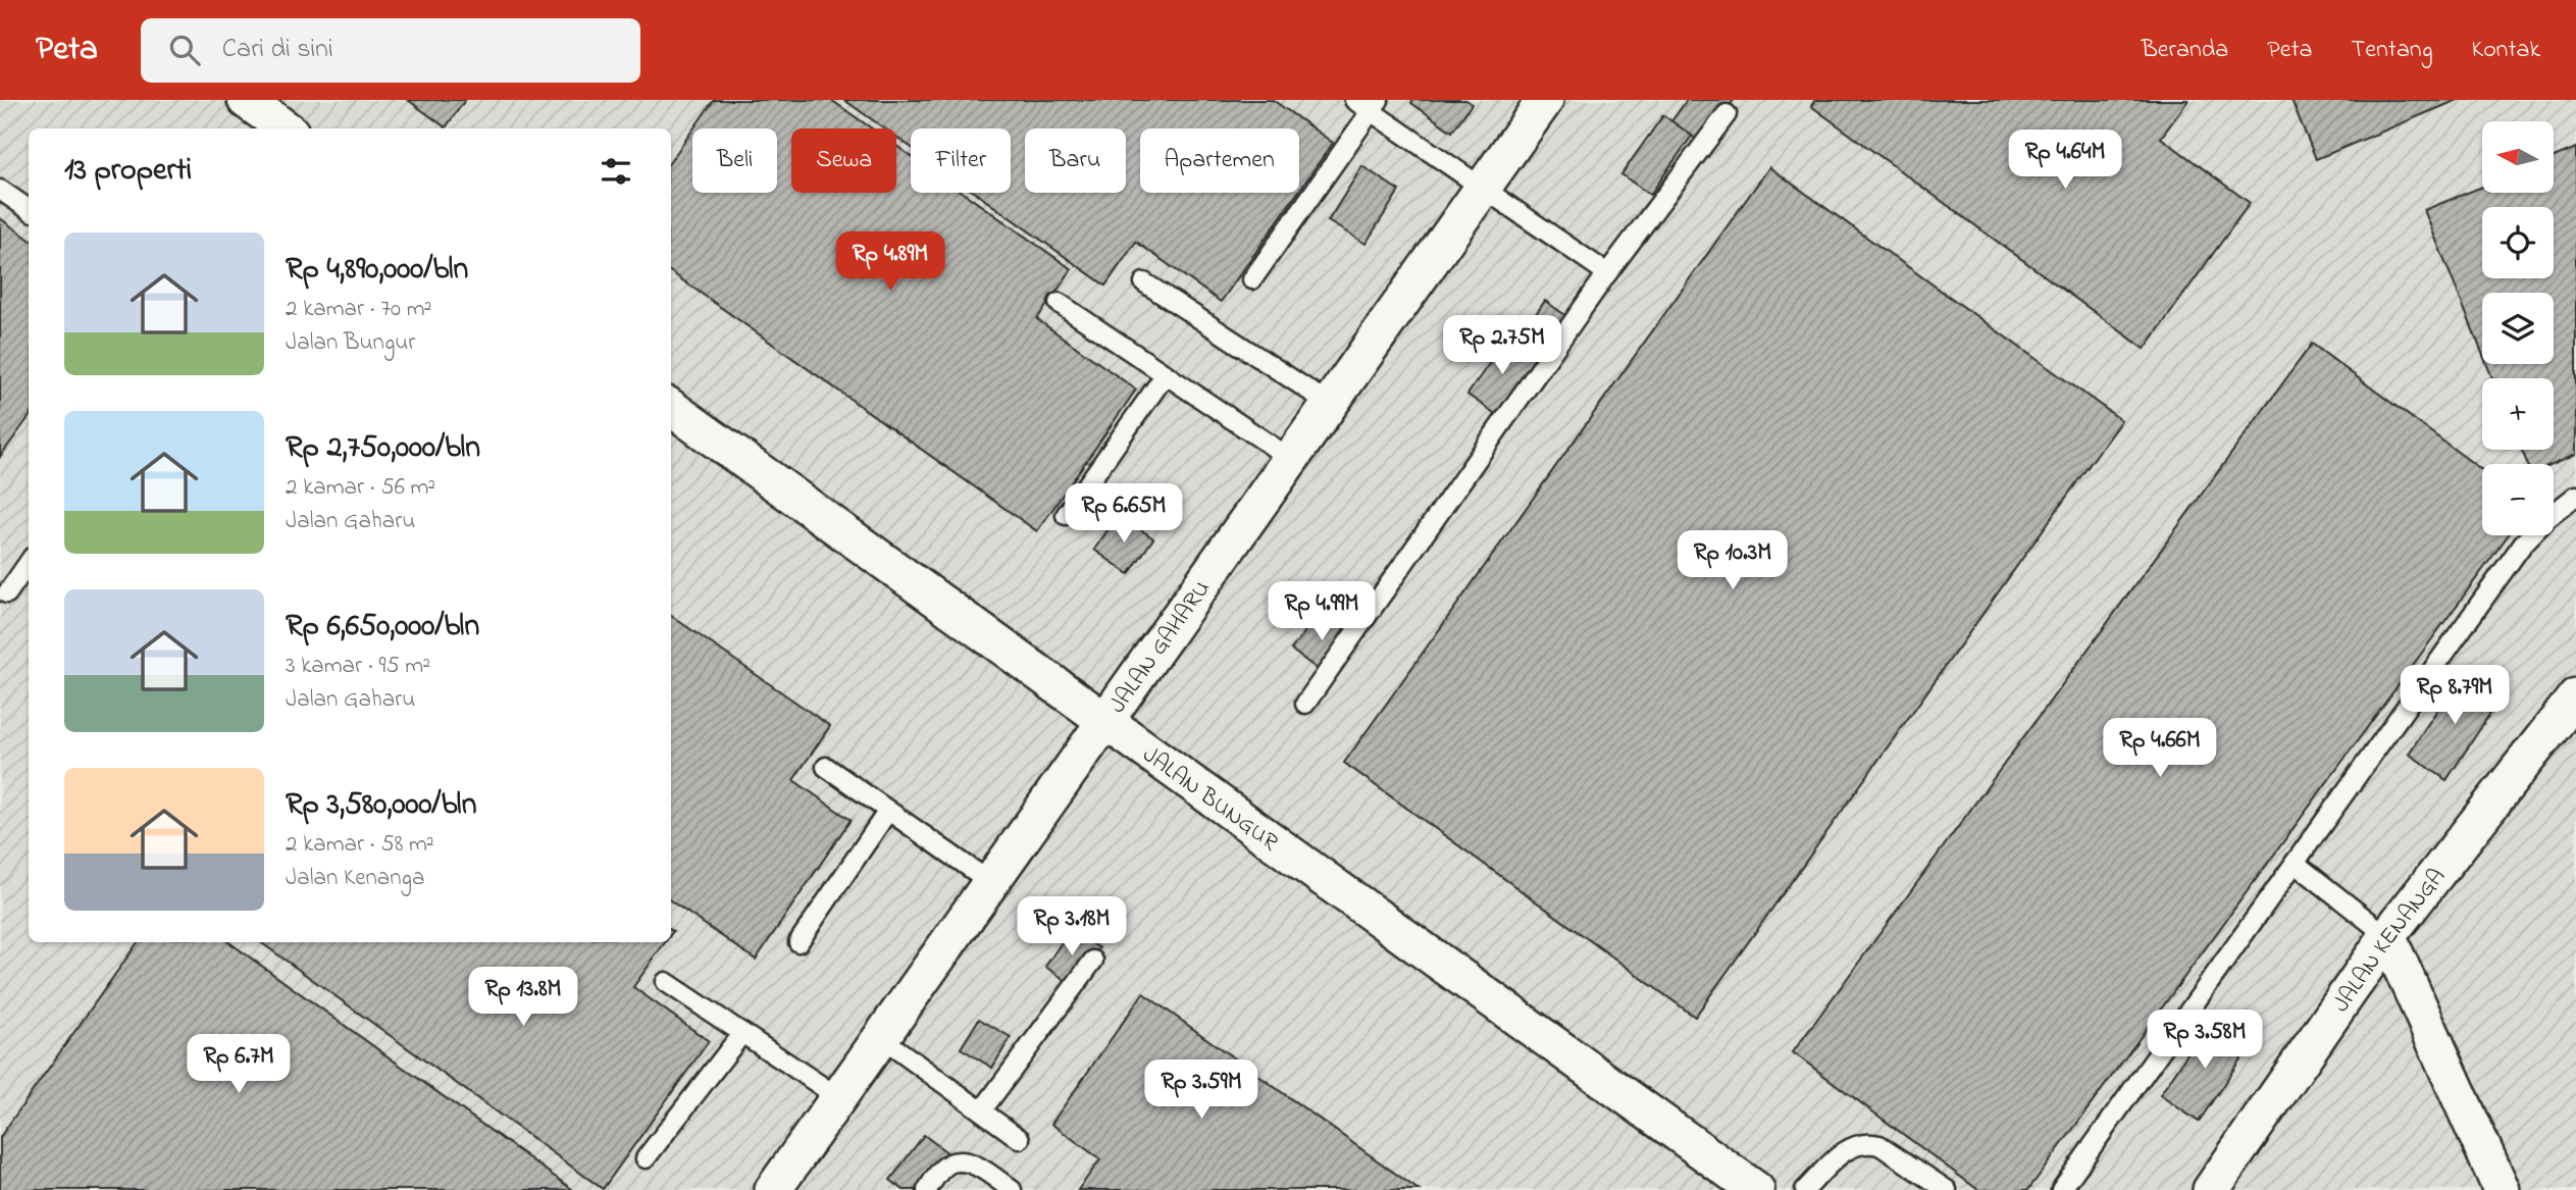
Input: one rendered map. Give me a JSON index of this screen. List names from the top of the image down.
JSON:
{
  "streets": {
    "street": ["JALAN GAHARU", "JALAN BUNGUR", "JALAN KENANGA"]
  },
  "crossings": [
    ["JALAN GAHARU", "JALAN BUNGUR"]
  ],
  "north": "left",
  "page": {
    "header": "Peta",
    "search": "Cari di sini",
    "nav": [
      "Beranda",
      "Peta",
      "Tentang",
      "Kontak"
    ],
    "map_buttons": ["+", "−"],
    "chip": [
      "Beli",
      "Sewa",
      "Filter",
      "Baru",
      "Apartemen"
    ],
    "heading": "13 properti",
    "price": [
      "Rp 4.64M",
      "Rp 4.89M",
      "Rp 2.75M",
      "Rp 6.65M",
      "Rp 10.3M",
      "Rp 4.99M",
      "Rp 8.79M",
      "Rp 4.66M",
      "Rp 3.18M",
      "Rp 13.8M",
      "Rp 3.58M",
      "Rp 6.7M",
      "Rp 3.59M"
    ],
    "list": [
      {
        "name": "Rp 4,890,000/bln",
        "note": "2 kamar · 70 m² · Jalan Bungur"
      },
      {
        "name": "Rp 2,750,000/bln",
        "note": "2 kamar · 56 m² · Jalan Gaharu"
      },
      {
        "name": "Rp 6,650,000/bln",
        "note": "3 kamar · 95 m² · Jalan Gaharu"
      },
      {
        "name": "Rp 3,580,000/bln",
        "note": "2 kamar · 58 m² · Jalan Kenanga"
      }
    ]
  }
}
